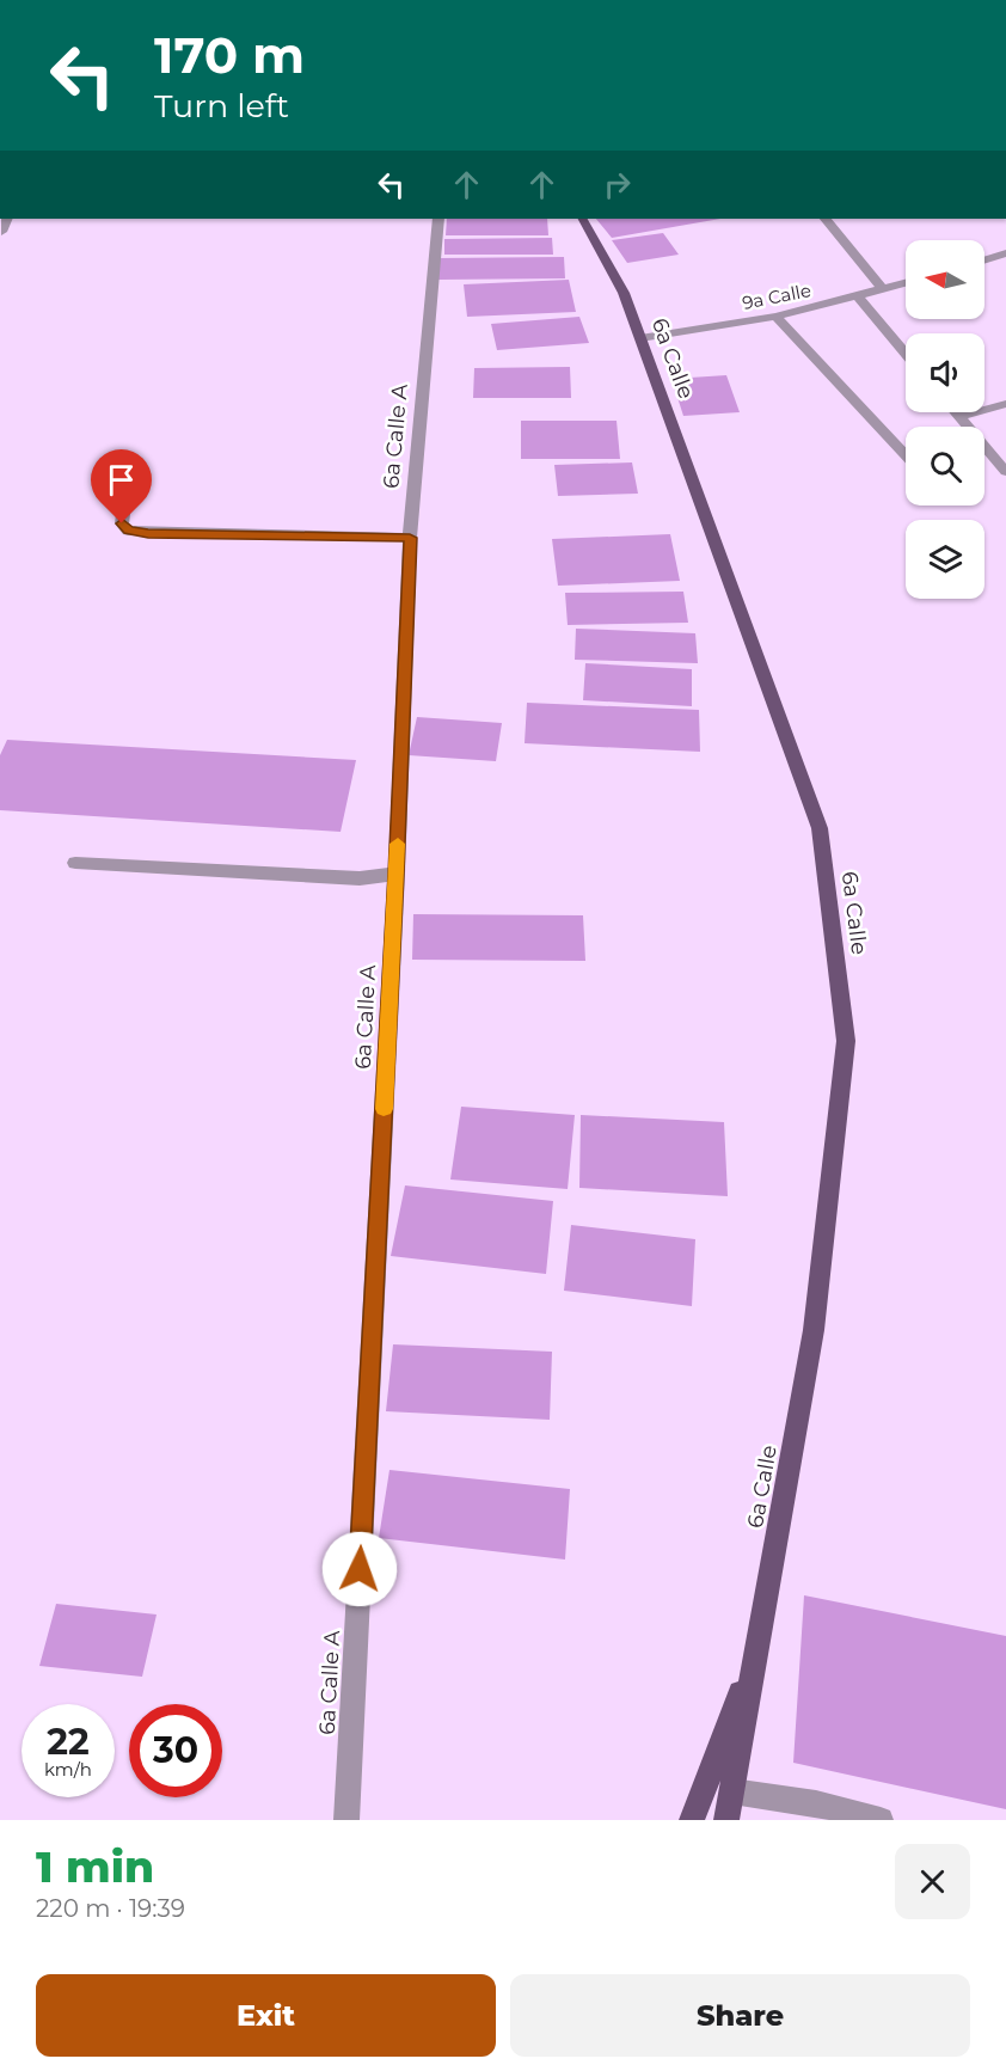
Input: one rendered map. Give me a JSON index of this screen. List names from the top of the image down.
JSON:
{
  "streets": {
    "main road": ["6a Calle"],
    "street": ["9a Calle", "6a Calle A"]
  },
  "crossings": [
    ["9a Calle", "6a Calle"]
  ],
  "north": "left",
  "page": {
    "turn": ["170 m", "Turn left"],
    "speed": "22 km/h",
    "limit": "30",
    "heading": ["1 min", "220 m · 19:39"],
    "buttons": ["Exit", "Share"]
  }
}
